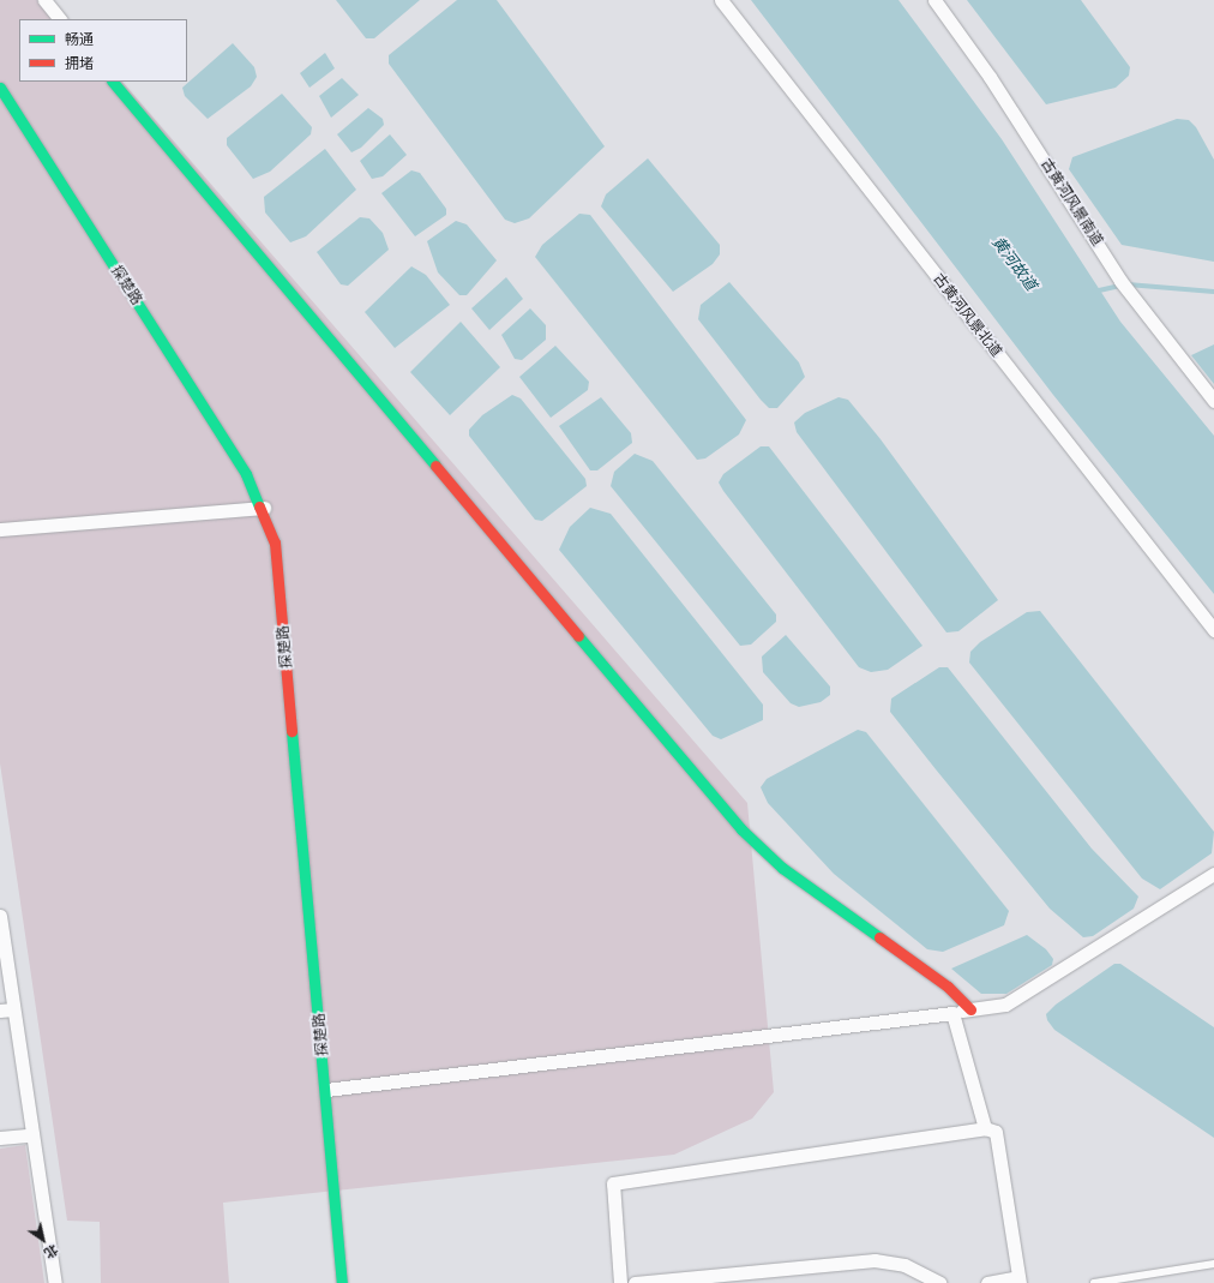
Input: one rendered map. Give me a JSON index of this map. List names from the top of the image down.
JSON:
{
  "streets": {
    "main road": ["探楚路"],
    "street": ["古黄河风景南道", "古黄河风景北道"]
  },
  "water": ["黄河故道"],
  "legend": ["畅通", "拥堵"],
  "north": "bottom right"
}
